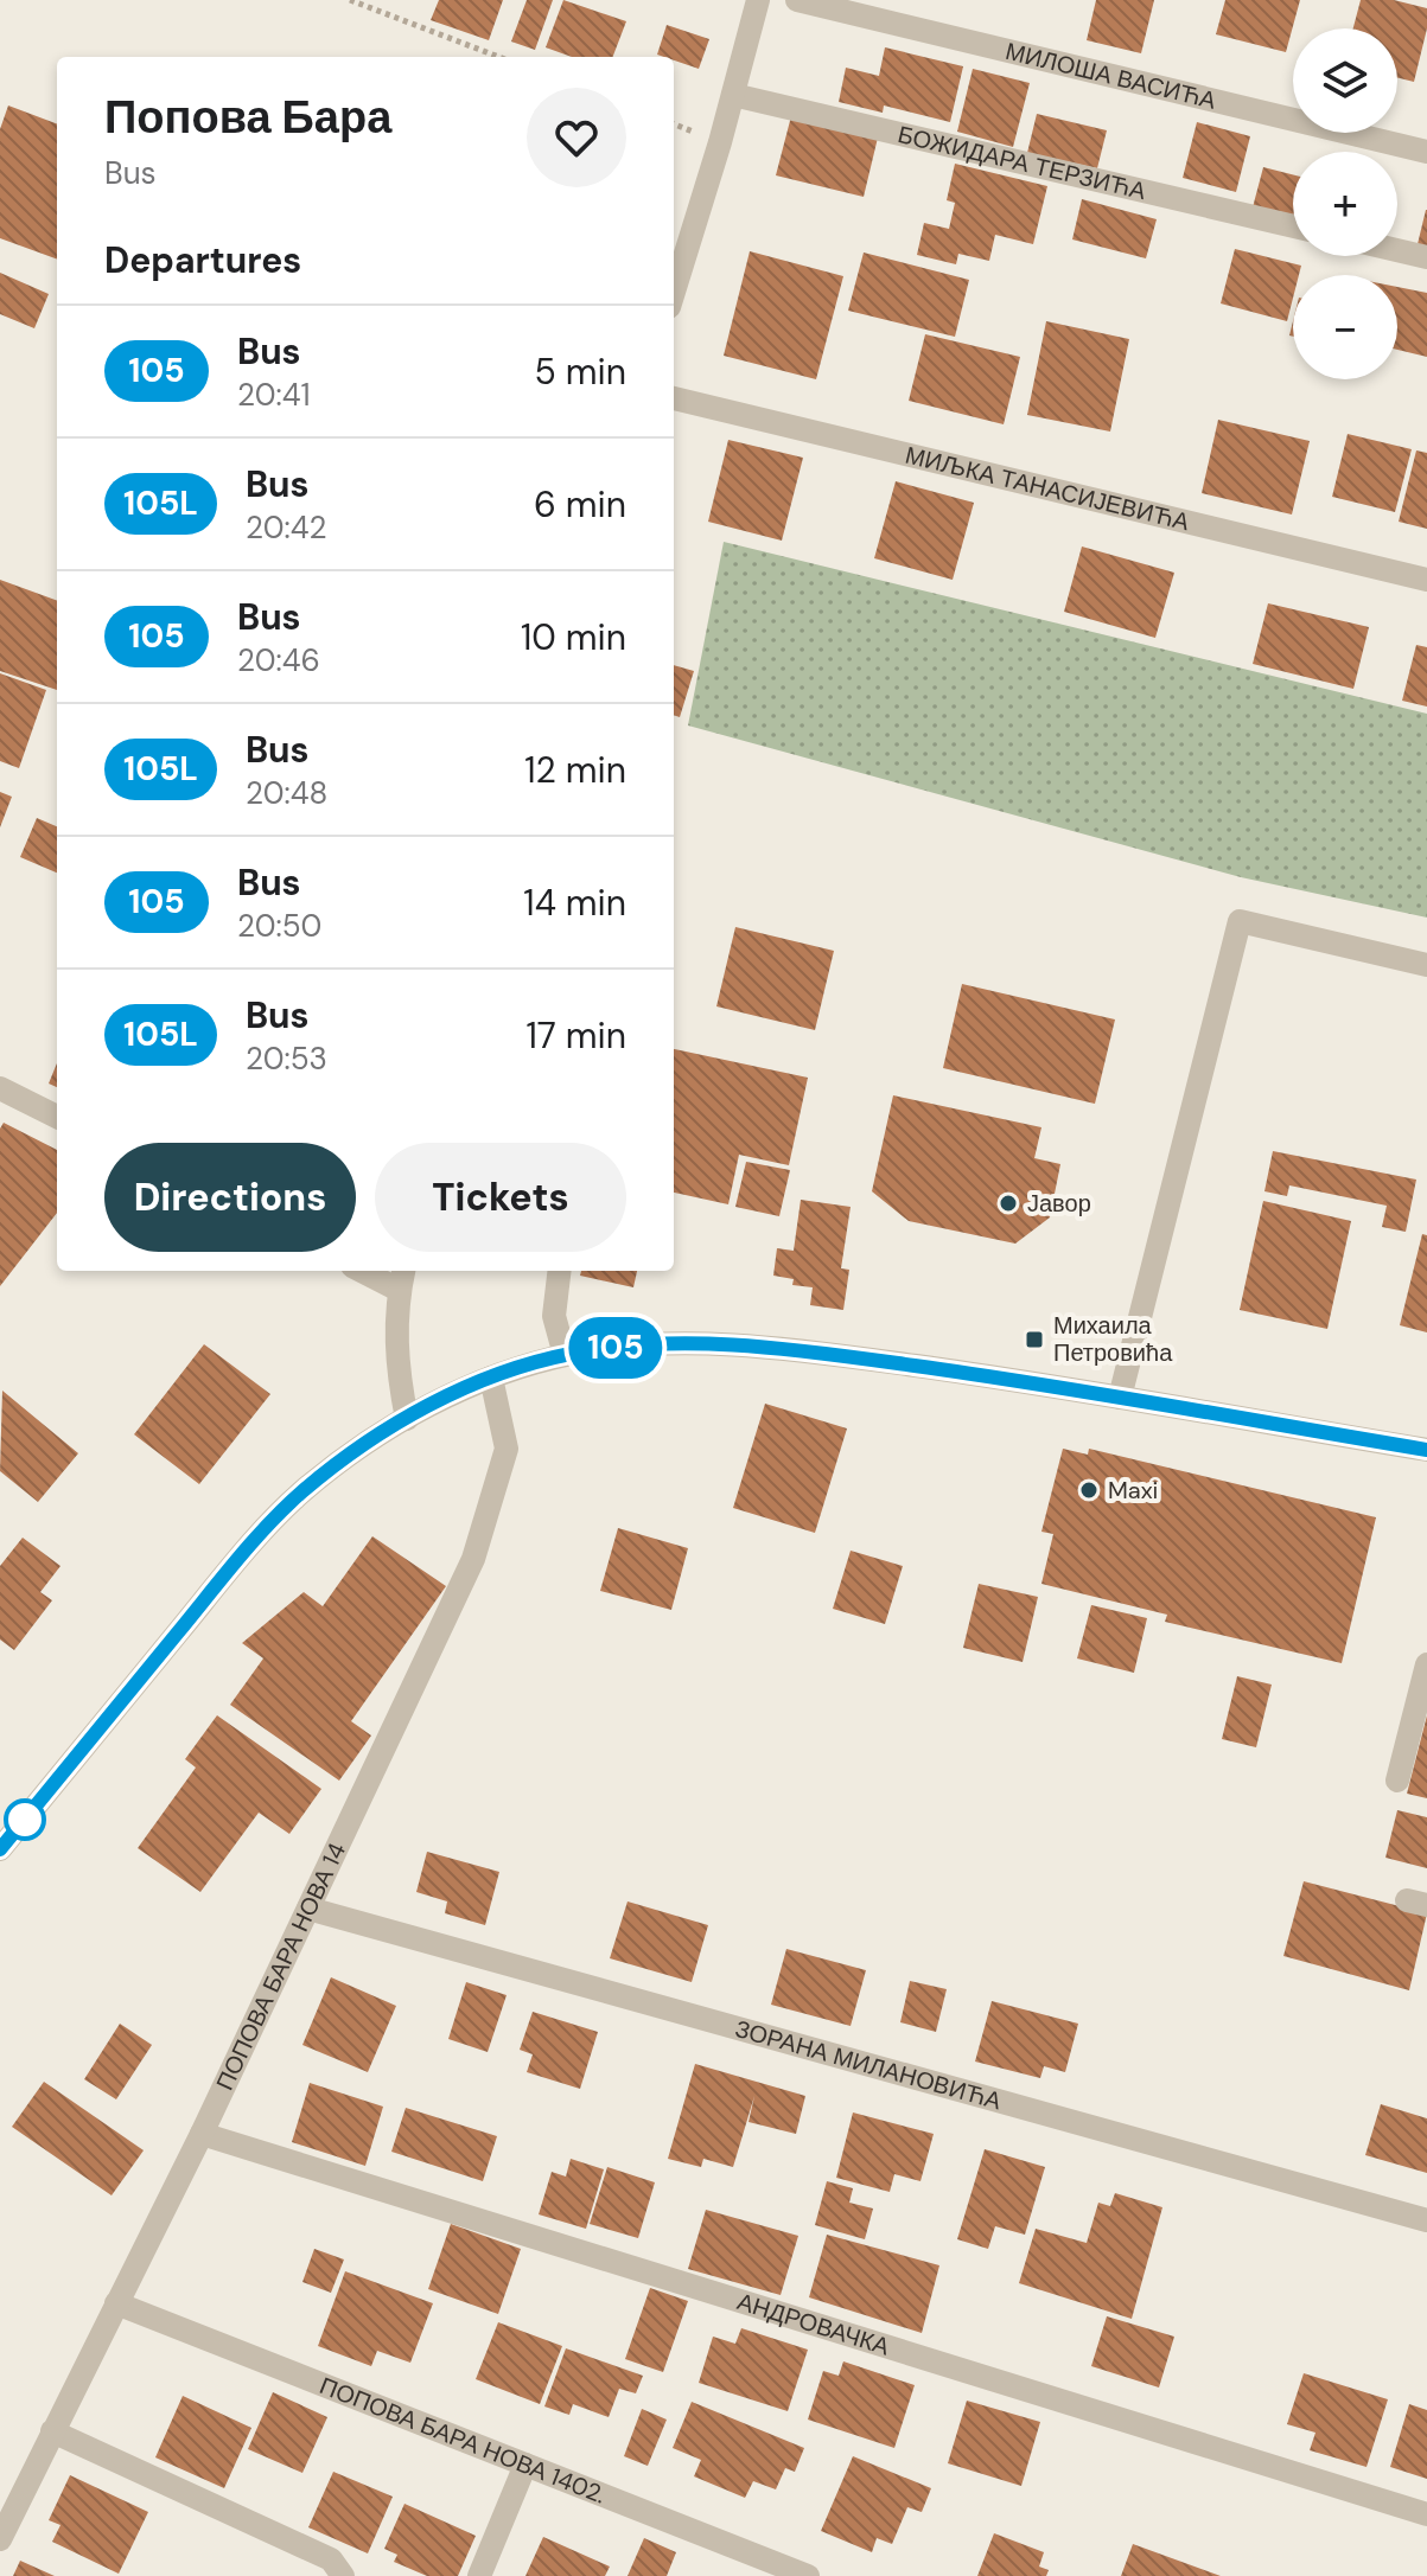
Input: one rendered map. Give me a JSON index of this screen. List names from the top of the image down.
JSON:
{
  "streets": {
    "street": [
      "МИЛОША ВАСИЋА",
      "БОЖИДАРА ТЕРЗИЋА",
      "МИЉКА ТАНАСИЈЕВИЋА",
      "ПОПОВА БАРА НОВА 14",
      "ЗОРАНА МИЛАНОВИЋА",
      "АНДРОВАЧКА",
      "ПОПОВА БАРА НОВА 1402."
    ]
  },
  "crossings": [
    ["ПОПОВА БАРА НОВА 14", "ЗОРАНА МИЛАНОВИЋА"],
    ["ПОПОВА БАРА НОВА 14", "АНДРОВАЧКА"],
    ["ПОПОВА БАРА НОВА 14", "ПОПОВА БАРА НОВА 1402."]
  ],
  "places": {
    "other": ["Јавор", "Maxi"],
    "transit": ["Михаила Петровића"]
  },
  "lines": ["bus line 105"],
  "page": {
    "on_map": "105",
    "map_buttons": ["+", "−"],
    "heading": [
      ["Попова Бара", "Bus"],
      "Departures"
    ],
    "list": [
      {
        "mark": "105",
        "name": "Bus",
        "note": "20:41",
        "value": "5 min"
      },
      {
        "mark": "105L",
        "name": "Bus",
        "note": "20:42",
        "value": "6 min"
      },
      {
        "mark": "105",
        "name": "Bus",
        "note": "20:46",
        "value": "10 min"
      },
      {
        "mark": "105L",
        "name": "Bus",
        "note": "20:48",
        "value": "12 min"
      },
      {
        "mark": "105",
        "name": "Bus",
        "note": "20:50",
        "value": "14 min"
      },
      {
        "mark": "105L",
        "name": "Bus",
        "note": "20:53",
        "value": "17 min"
      }
    ],
    "buttons": ["Directions", "Tickets"]
  }
}
